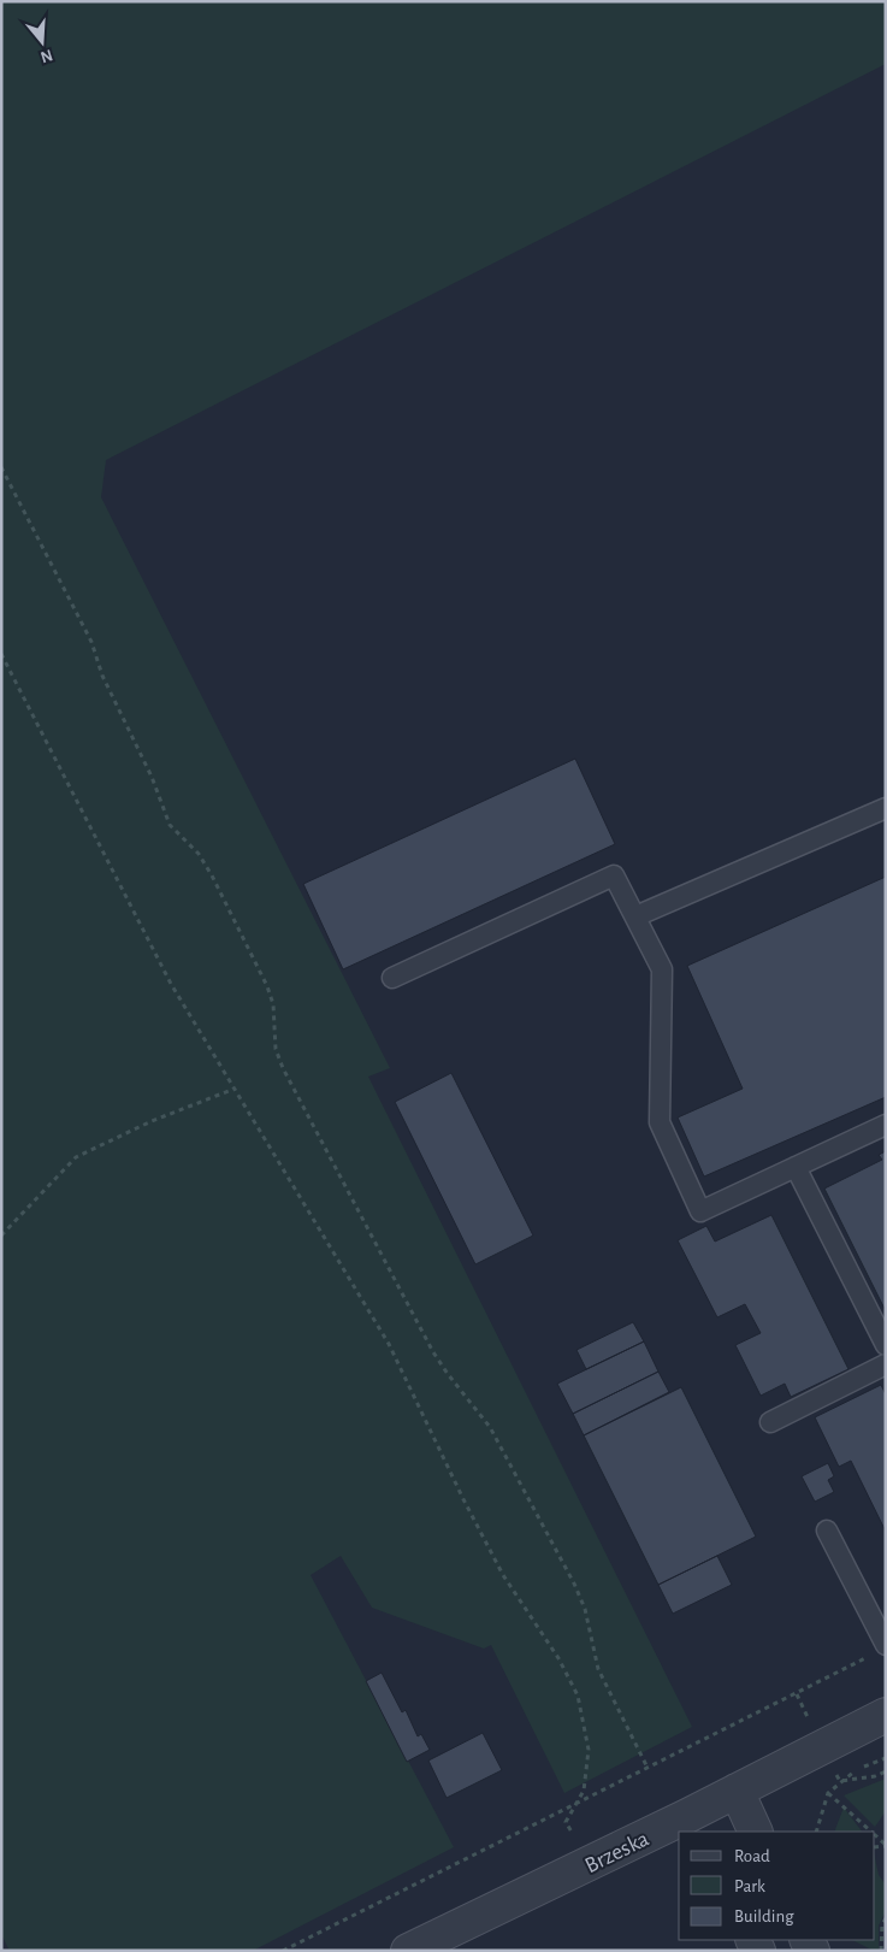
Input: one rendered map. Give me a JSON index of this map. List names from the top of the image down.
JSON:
{
  "streets": {
    "street": ["Brzeska"]
  },
  "legend": ["Road", "Park", "Building"],
  "north": "bottom"
}
